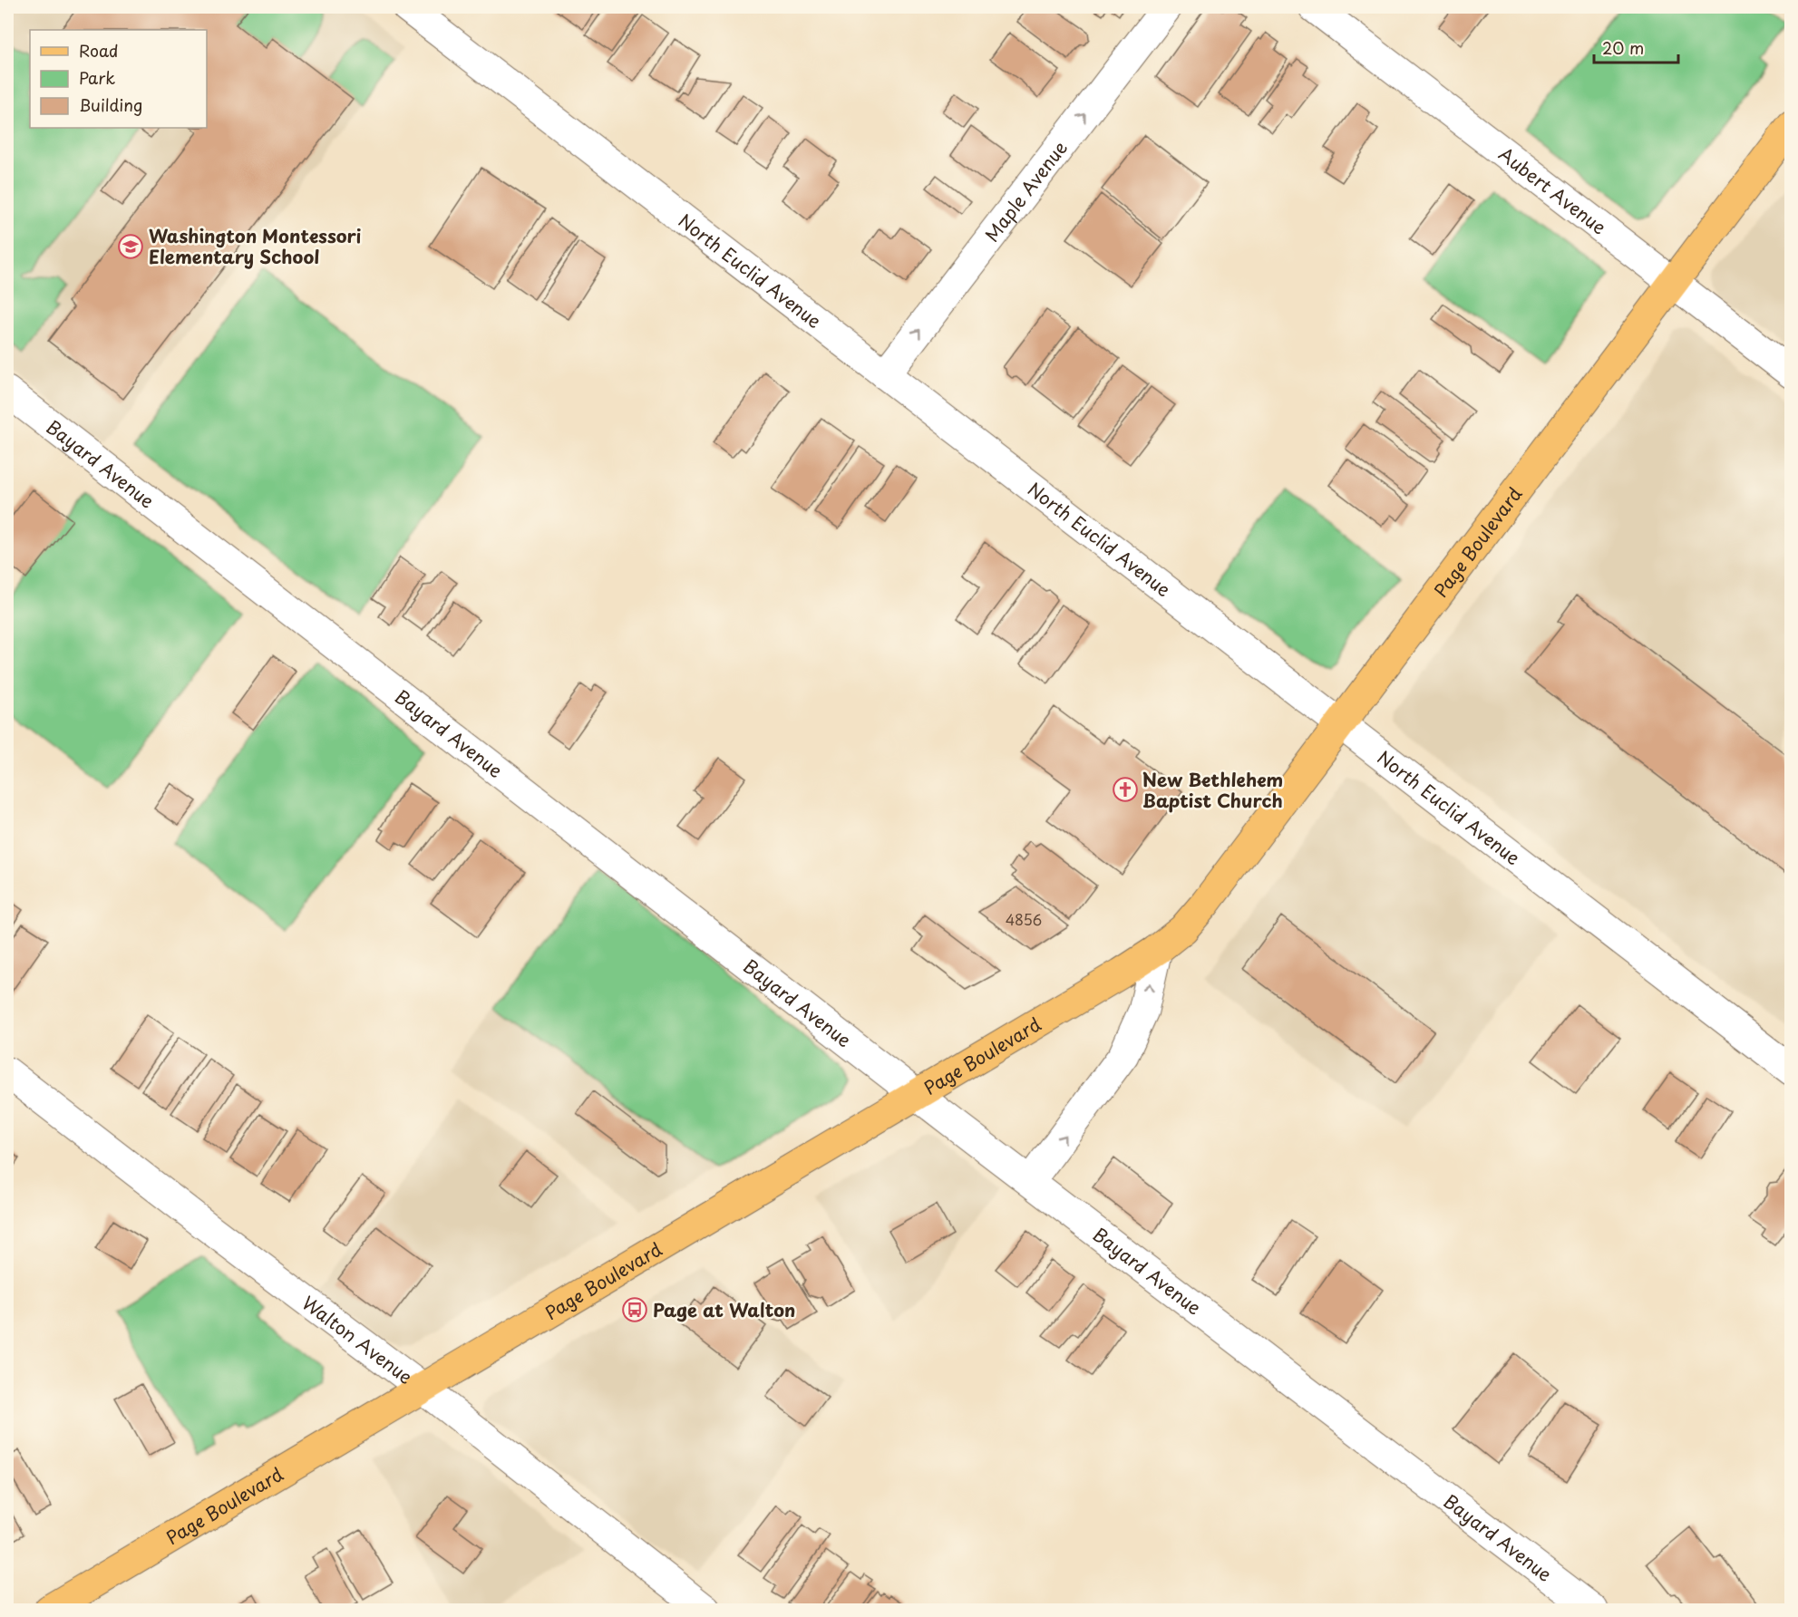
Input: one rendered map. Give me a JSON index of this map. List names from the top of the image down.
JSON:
{
  "streets": {
    "main road": ["Page Boulevard"],
    "street": [
      "Aubert Avenue",
      "Maple Avenue",
      "North Euclid Avenue",
      "Bayard Avenue",
      "Walton Avenue"
    ]
  },
  "crossings": [
    ["Aubert Avenue", "Page Boulevard"],
    ["Maple Avenue", "North Euclid Avenue"],
    ["North Euclid Avenue", "Page Boulevard"],
    ["Bayard Avenue", "Page Boulevard"],
    ["Page Boulevard", "Walton Avenue"]
  ],
  "one_way": ["Maple Avenue"],
  "places": {
    "school or university": ["Washington Montessori Elementary School"],
    "church": ["New Bethlehem Baptist Church"],
    "bus stop": ["Page at Walton"]
  },
  "house_numbers": ["4856"],
  "legend": ["Road", "Park", "Building"],
  "scale_bar": "20 m"
}
